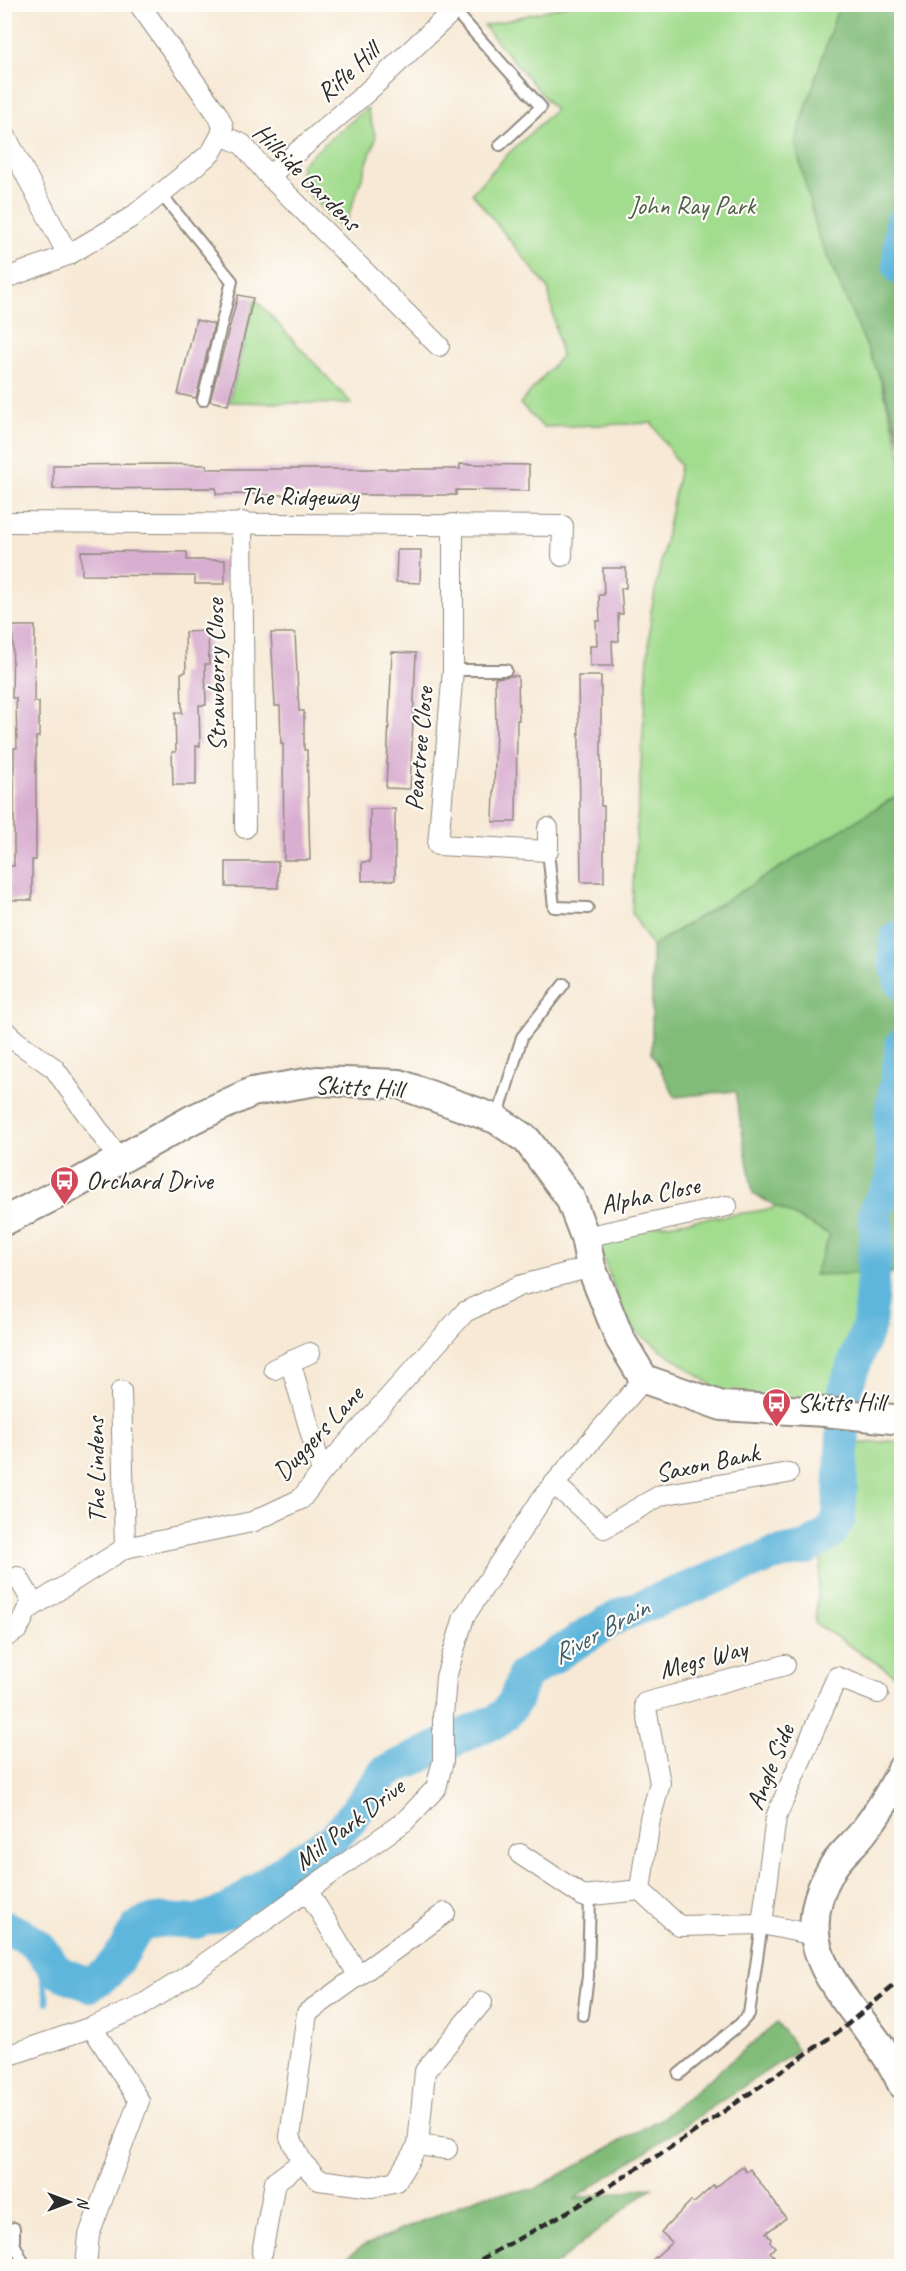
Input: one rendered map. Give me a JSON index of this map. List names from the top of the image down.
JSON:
{
  "streets": {
    "street": [
      "Rifle Hill",
      "Hillside Gardens",
      "The Ridgeway",
      "Strawberry Close",
      "Peartree Close",
      "Skitts Hill",
      "Alpha Close",
      "Duggers Lane",
      "Saxon Bank",
      "The Lindens",
      "Megs Way",
      "Angle Side",
      "Mill Park Drive"
    ]
  },
  "crossings": [
    ["Rifle Hill", "Hillside Gardens"],
    ["The Ridgeway", "Strawberry Close"],
    ["The Ridgeway", "Peartree Close"],
    ["Skitts Hill", "Alpha Close"],
    ["Skitts Hill", "Duggers Lane"],
    ["Skitts Hill", "Mill Park Drive"],
    ["Duggers Lane", "The Lindens"],
    ["Saxon Bank", "Mill Park Drive"]
  ],
  "water": ["River Brain"],
  "parks": ["John Ray Park"],
  "places": {
    "bus stop": ["Orchard Drive", "Skitts Hill"]
  },
  "north": "right"
}
